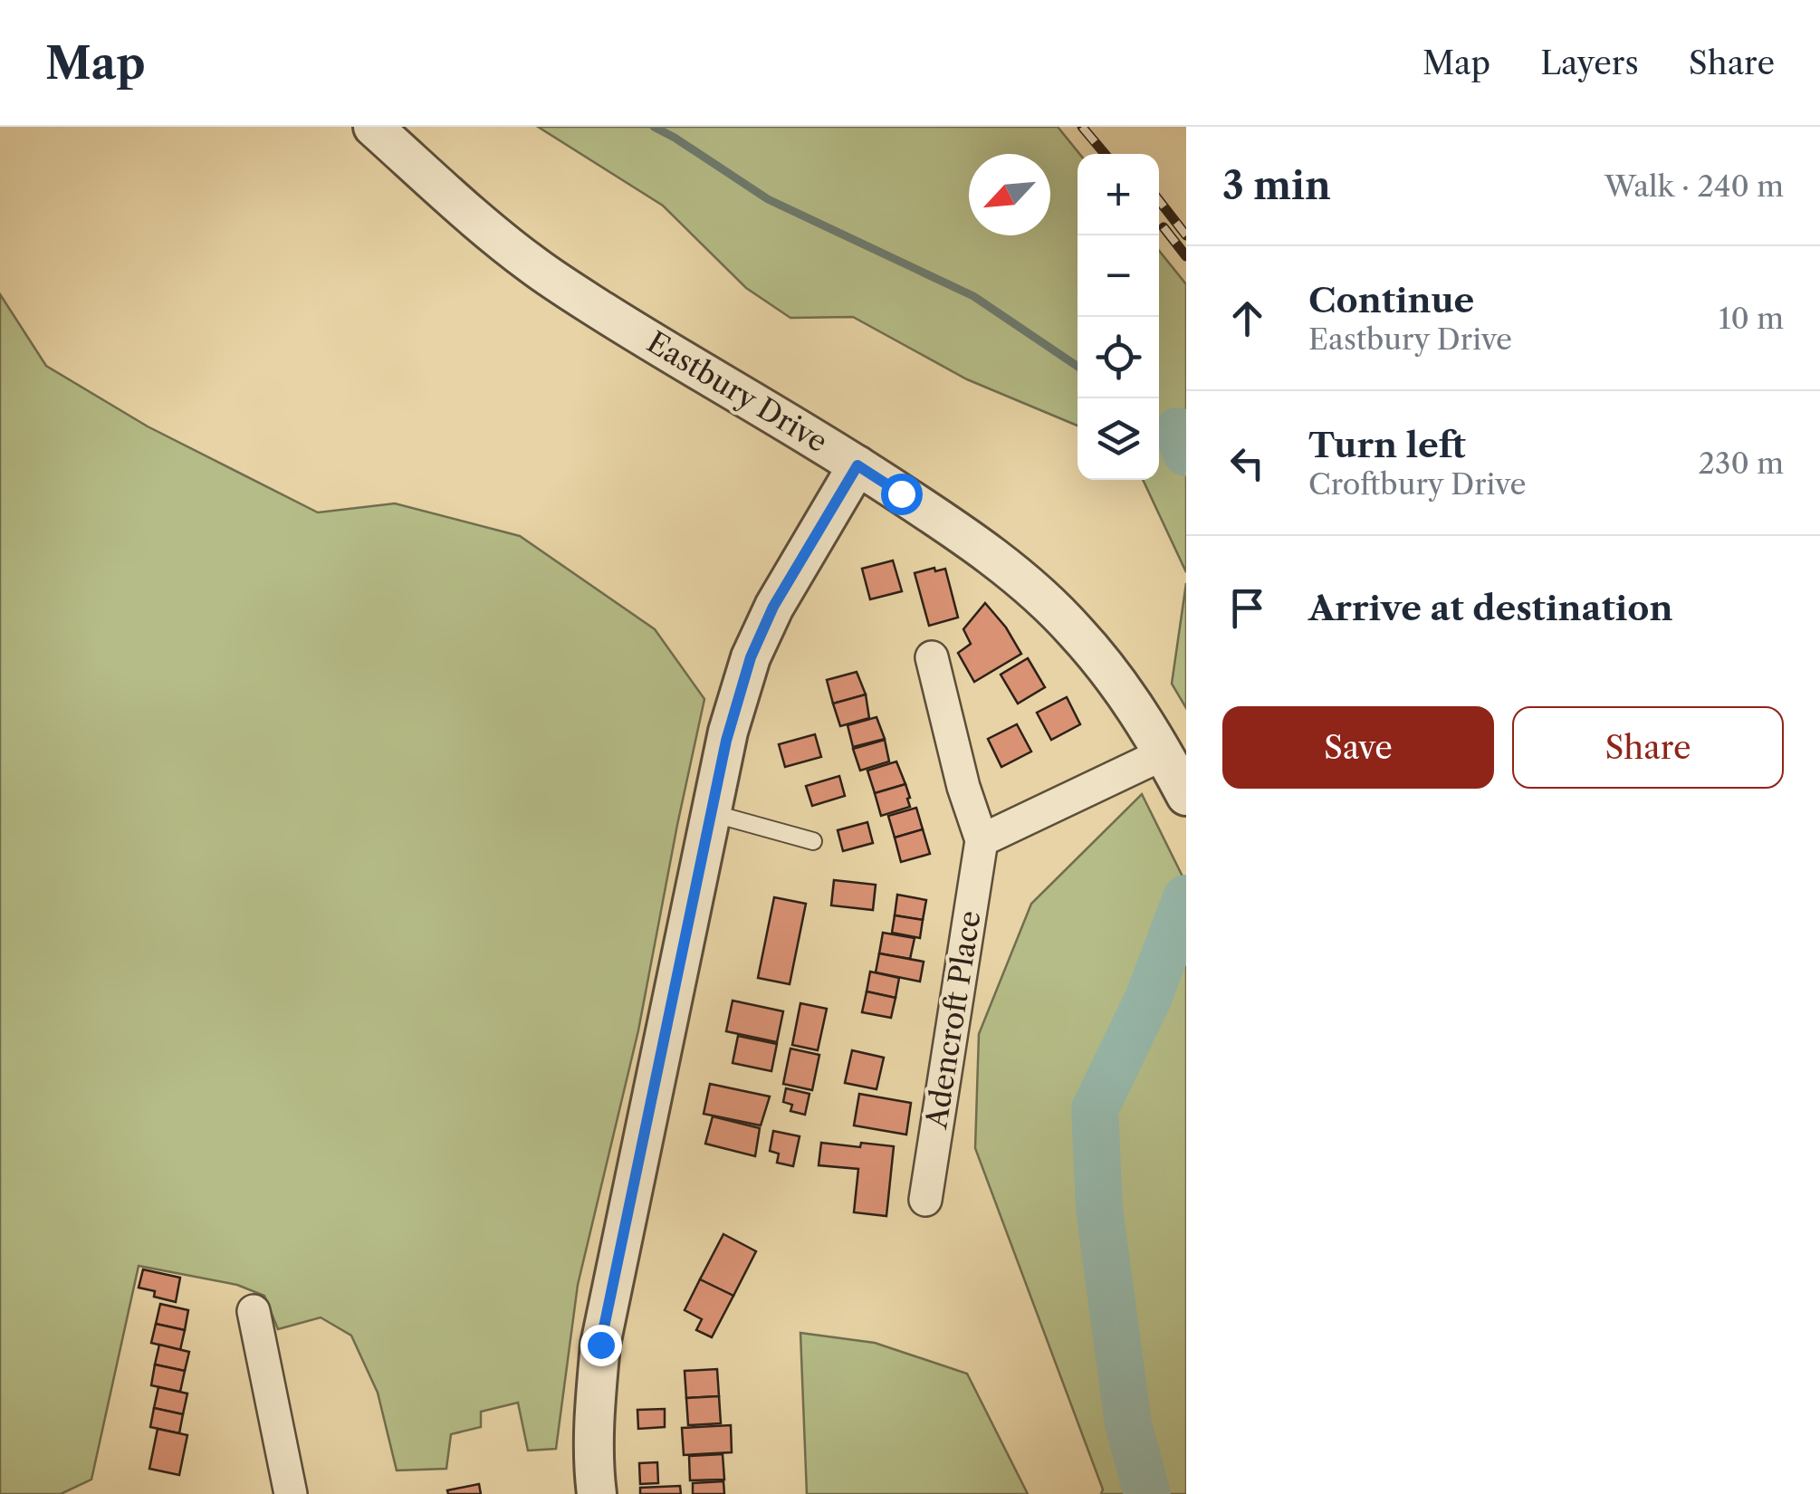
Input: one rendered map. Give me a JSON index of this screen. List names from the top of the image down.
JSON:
{
  "streets": {
    "street": ["Eastbury Drive", "Adencroft Place"]
  },
  "north": "bottom left",
  "page": {
    "header": "Map",
    "nav": ["Map", "Layers", "Share"],
    "heading": ["3 min", "Walk · 240 m"],
    "map_buttons": ["+", "−"],
    "list": [
      ["Continue", "Eastbury Drive", "10 m"],
      ["Turn left", "Croftbury Drive", "230 m"],
      "Arrive at destination"
    ],
    "buttons": ["Save", "Share"]
  }
}
